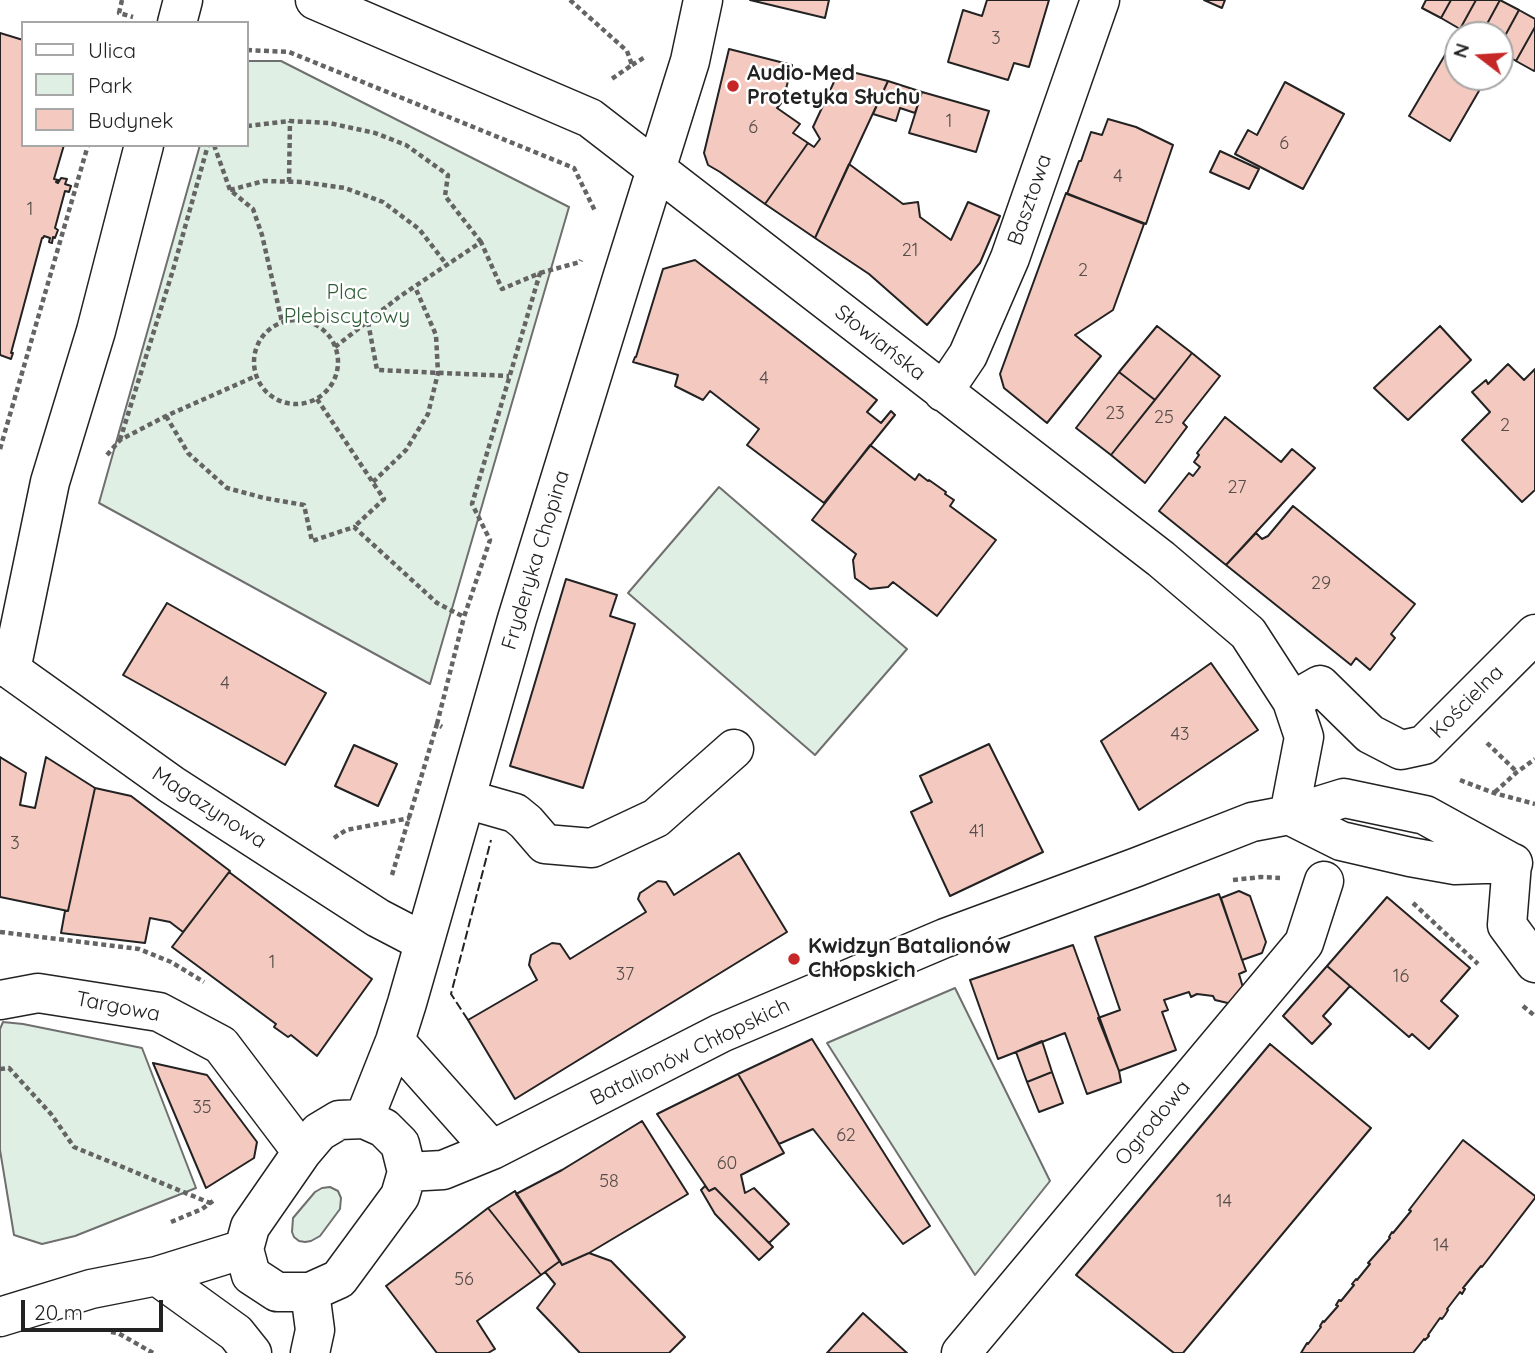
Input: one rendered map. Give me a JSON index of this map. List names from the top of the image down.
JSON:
{
  "streets": {
    "street": [
      "Basztowa",
      "Słowiańska",
      "Fryderyka Chopina",
      "Kościelna",
      "Magazynowa",
      "Targowa",
      "Batalionów Chłopskich",
      "Ogrodowa"
    ]
  },
  "crossings": [
    ["Basztowa", "Słowiańska"],
    ["Słowiańska", "Fryderyka Chopina"],
    ["Słowiańska", "Kościelna"],
    ["Słowiańska", "Batalionów Chłopskich"],
    ["Fryderyka Chopina", "Magazynowa"]
  ],
  "parks": ["Plac Plebiscytowy"],
  "places": ["Audio-Med Protetyka Słuchu", "Kwidzyn Batalionów Chłopskich"],
  "house_numbers": [
    "3",
    "1",
    "6",
    "6",
    "4",
    "1",
    "21",
    "2",
    "4",
    "23",
    "25",
    "2",
    "27",
    "29",
    "4",
    "43",
    "41",
    "3",
    "1",
    "37",
    "16",
    "35",
    "62",
    "60",
    "58",
    "14",
    "14",
    "56"
  ],
  "legend": ["Ulica", "Park", "Budynek"],
  "scale_bar": "20 m",
  "north": "left"
}
